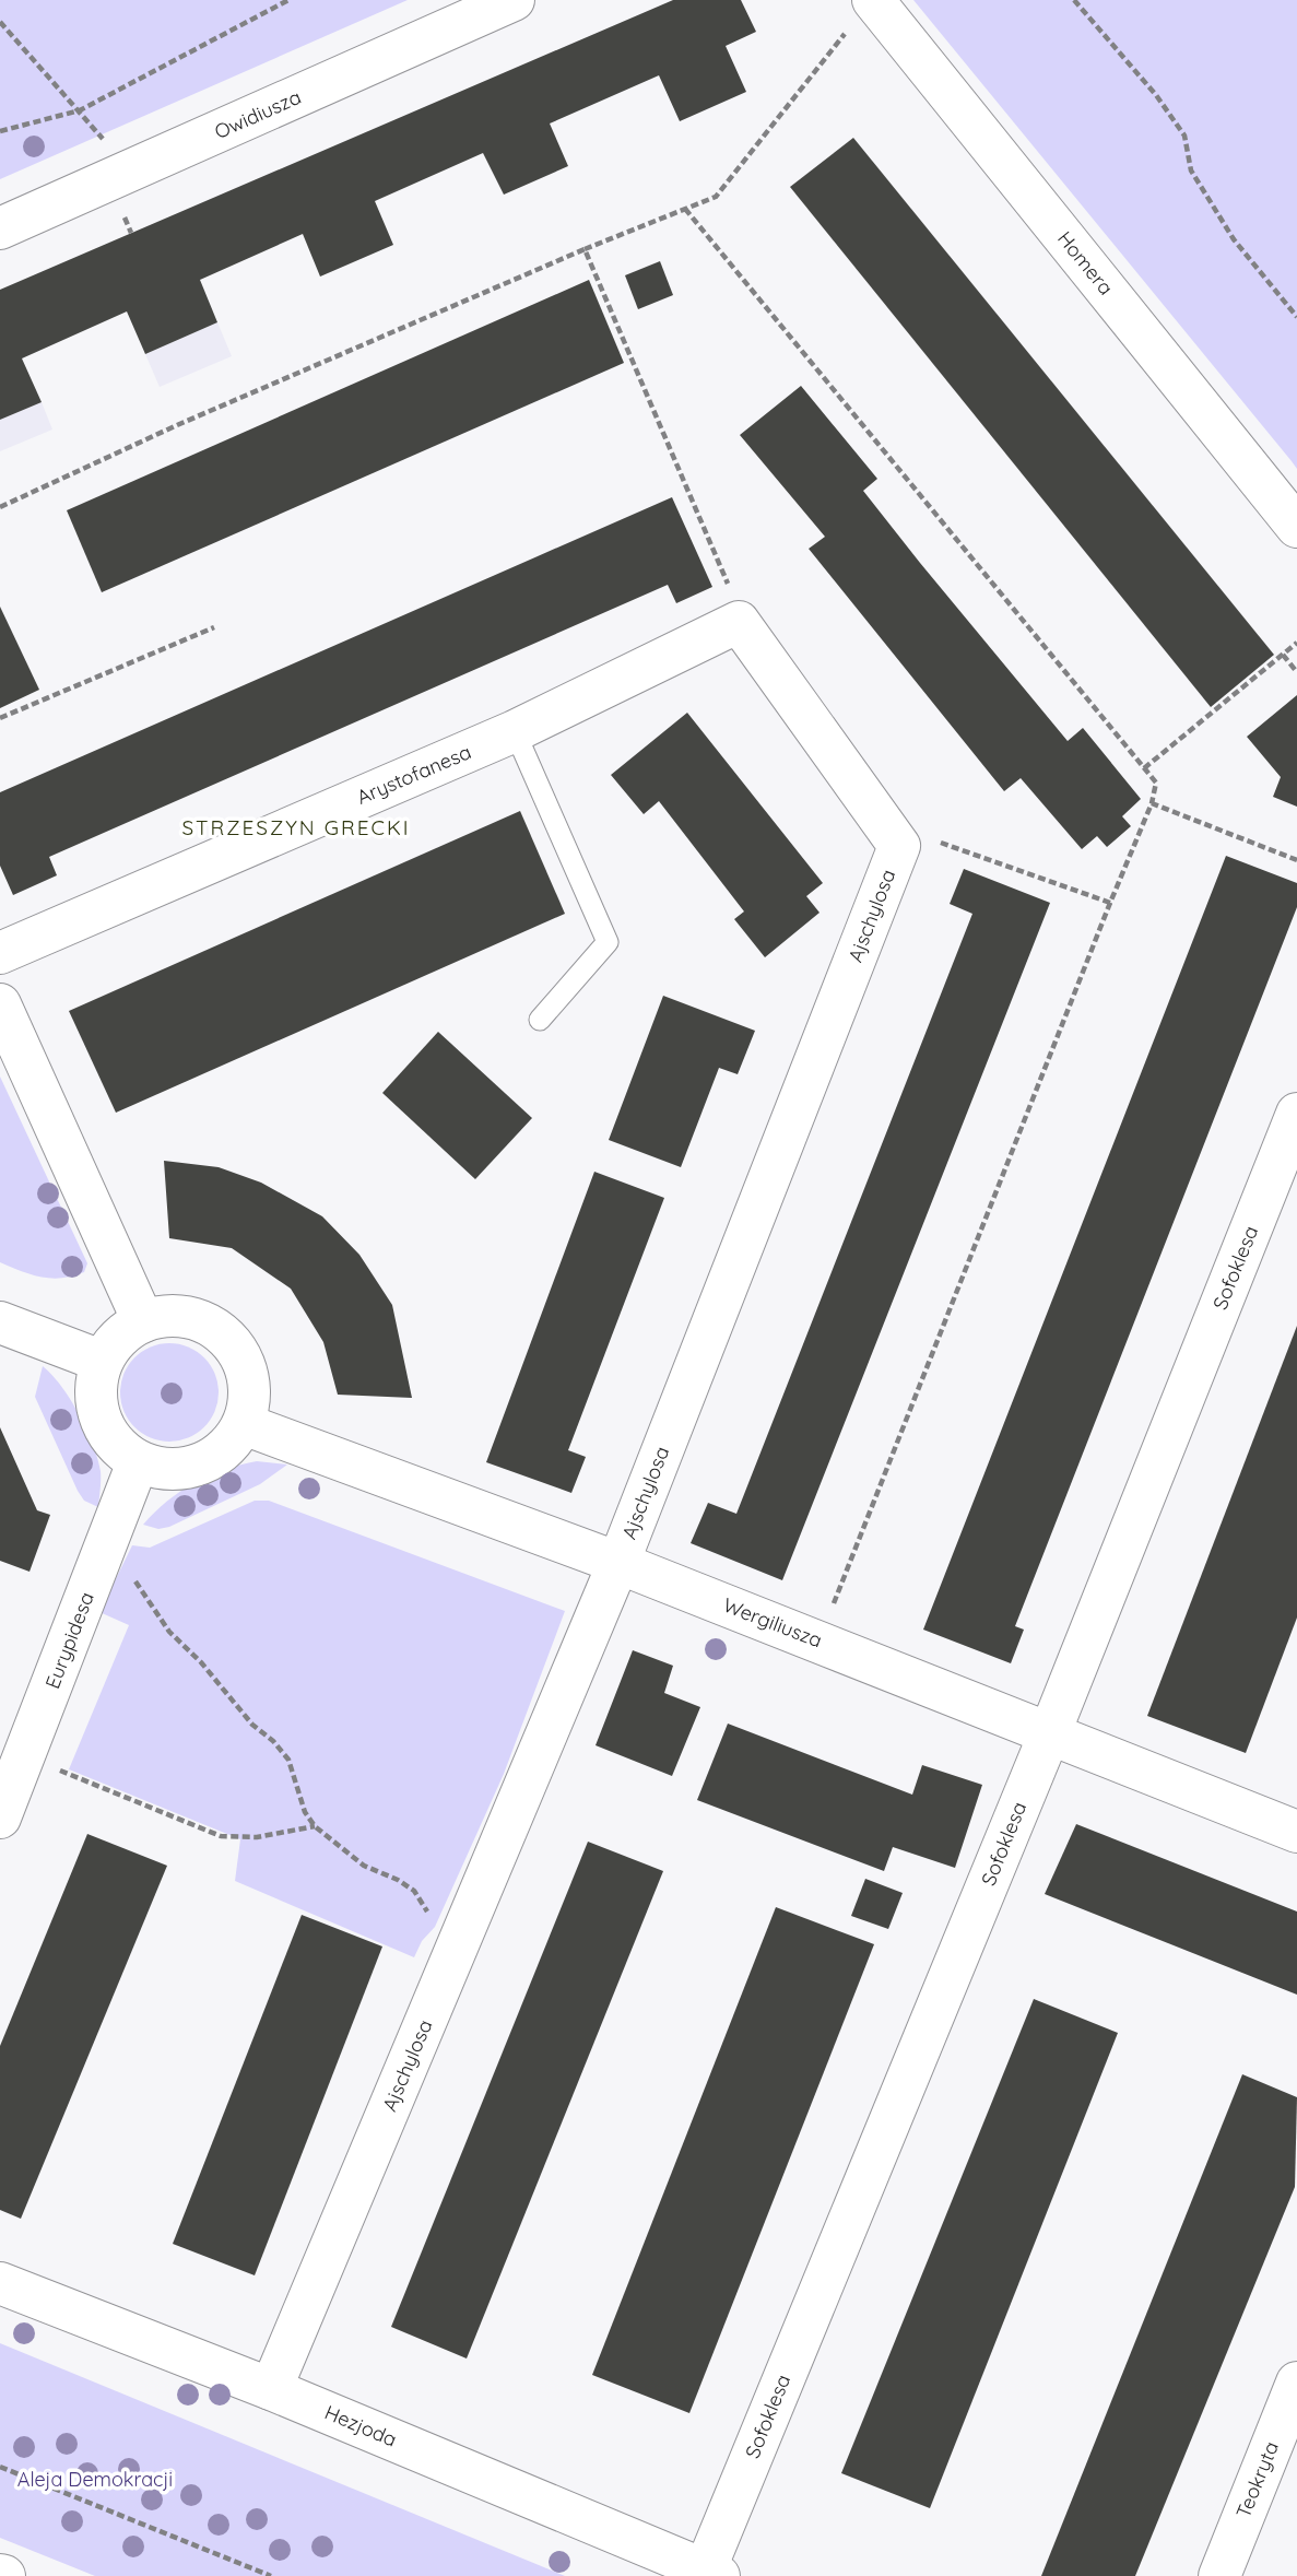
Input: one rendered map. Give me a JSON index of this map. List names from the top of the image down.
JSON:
{
  "streets": {
    "street": [
      "Owidiusza",
      "Homera",
      "Arystofanesa",
      "Ajschylosa",
      "Sofoklesa",
      "Wergiliusza",
      "Eurypidesa",
      "Hezjoda",
      "Teokryta"
    ]
  },
  "crossings": [
    ["Arystofanesa", "Ajschylosa"],
    ["Ajschylosa", "Wergiliusza"],
    ["Ajschylosa", "Hezjoda"],
    ["Sofoklesa", "Wergiliusza"],
    ["Sofoklesa", "Hezjoda"],
    ["Wergiliusza", "Eurypidesa"]
  ],
  "districts": ["STRZESZYN GRECKI"],
  "parks": ["Aleja Demokracji"]
}
